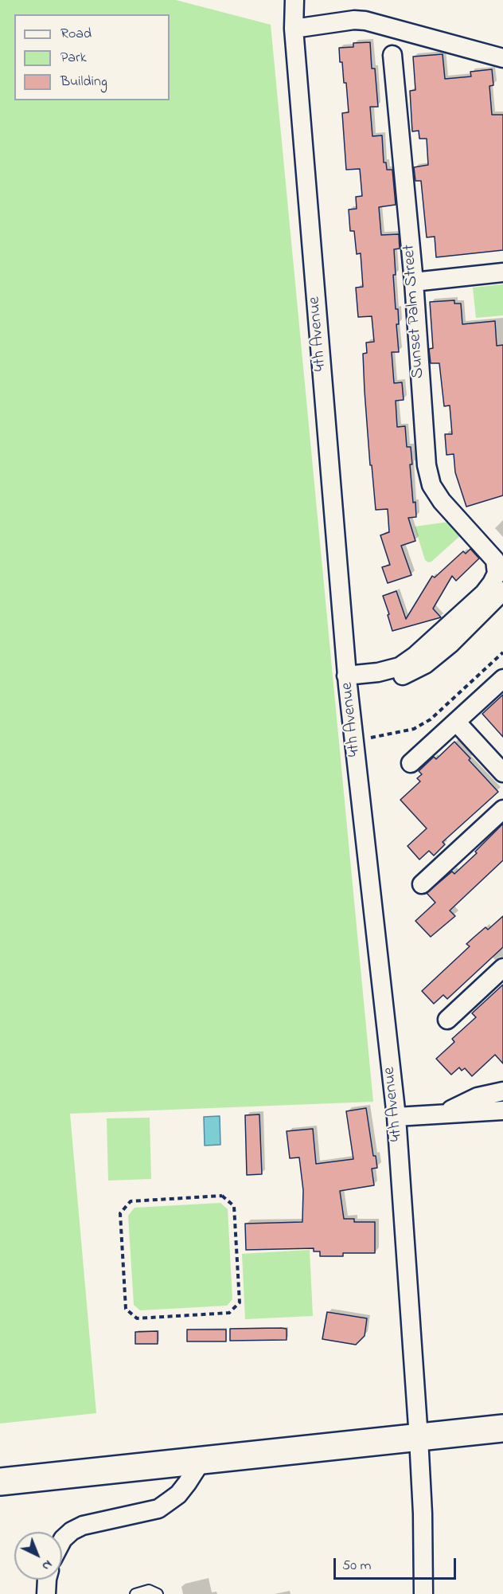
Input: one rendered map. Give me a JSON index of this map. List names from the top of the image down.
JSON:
{
  "streets": {
    "street": ["Sunset Palm Street", "4th Avenue"]
  },
  "legend": ["Road", "Park", "Building"],
  "scale_bar": "50 m",
  "north": "bottom right"
}
